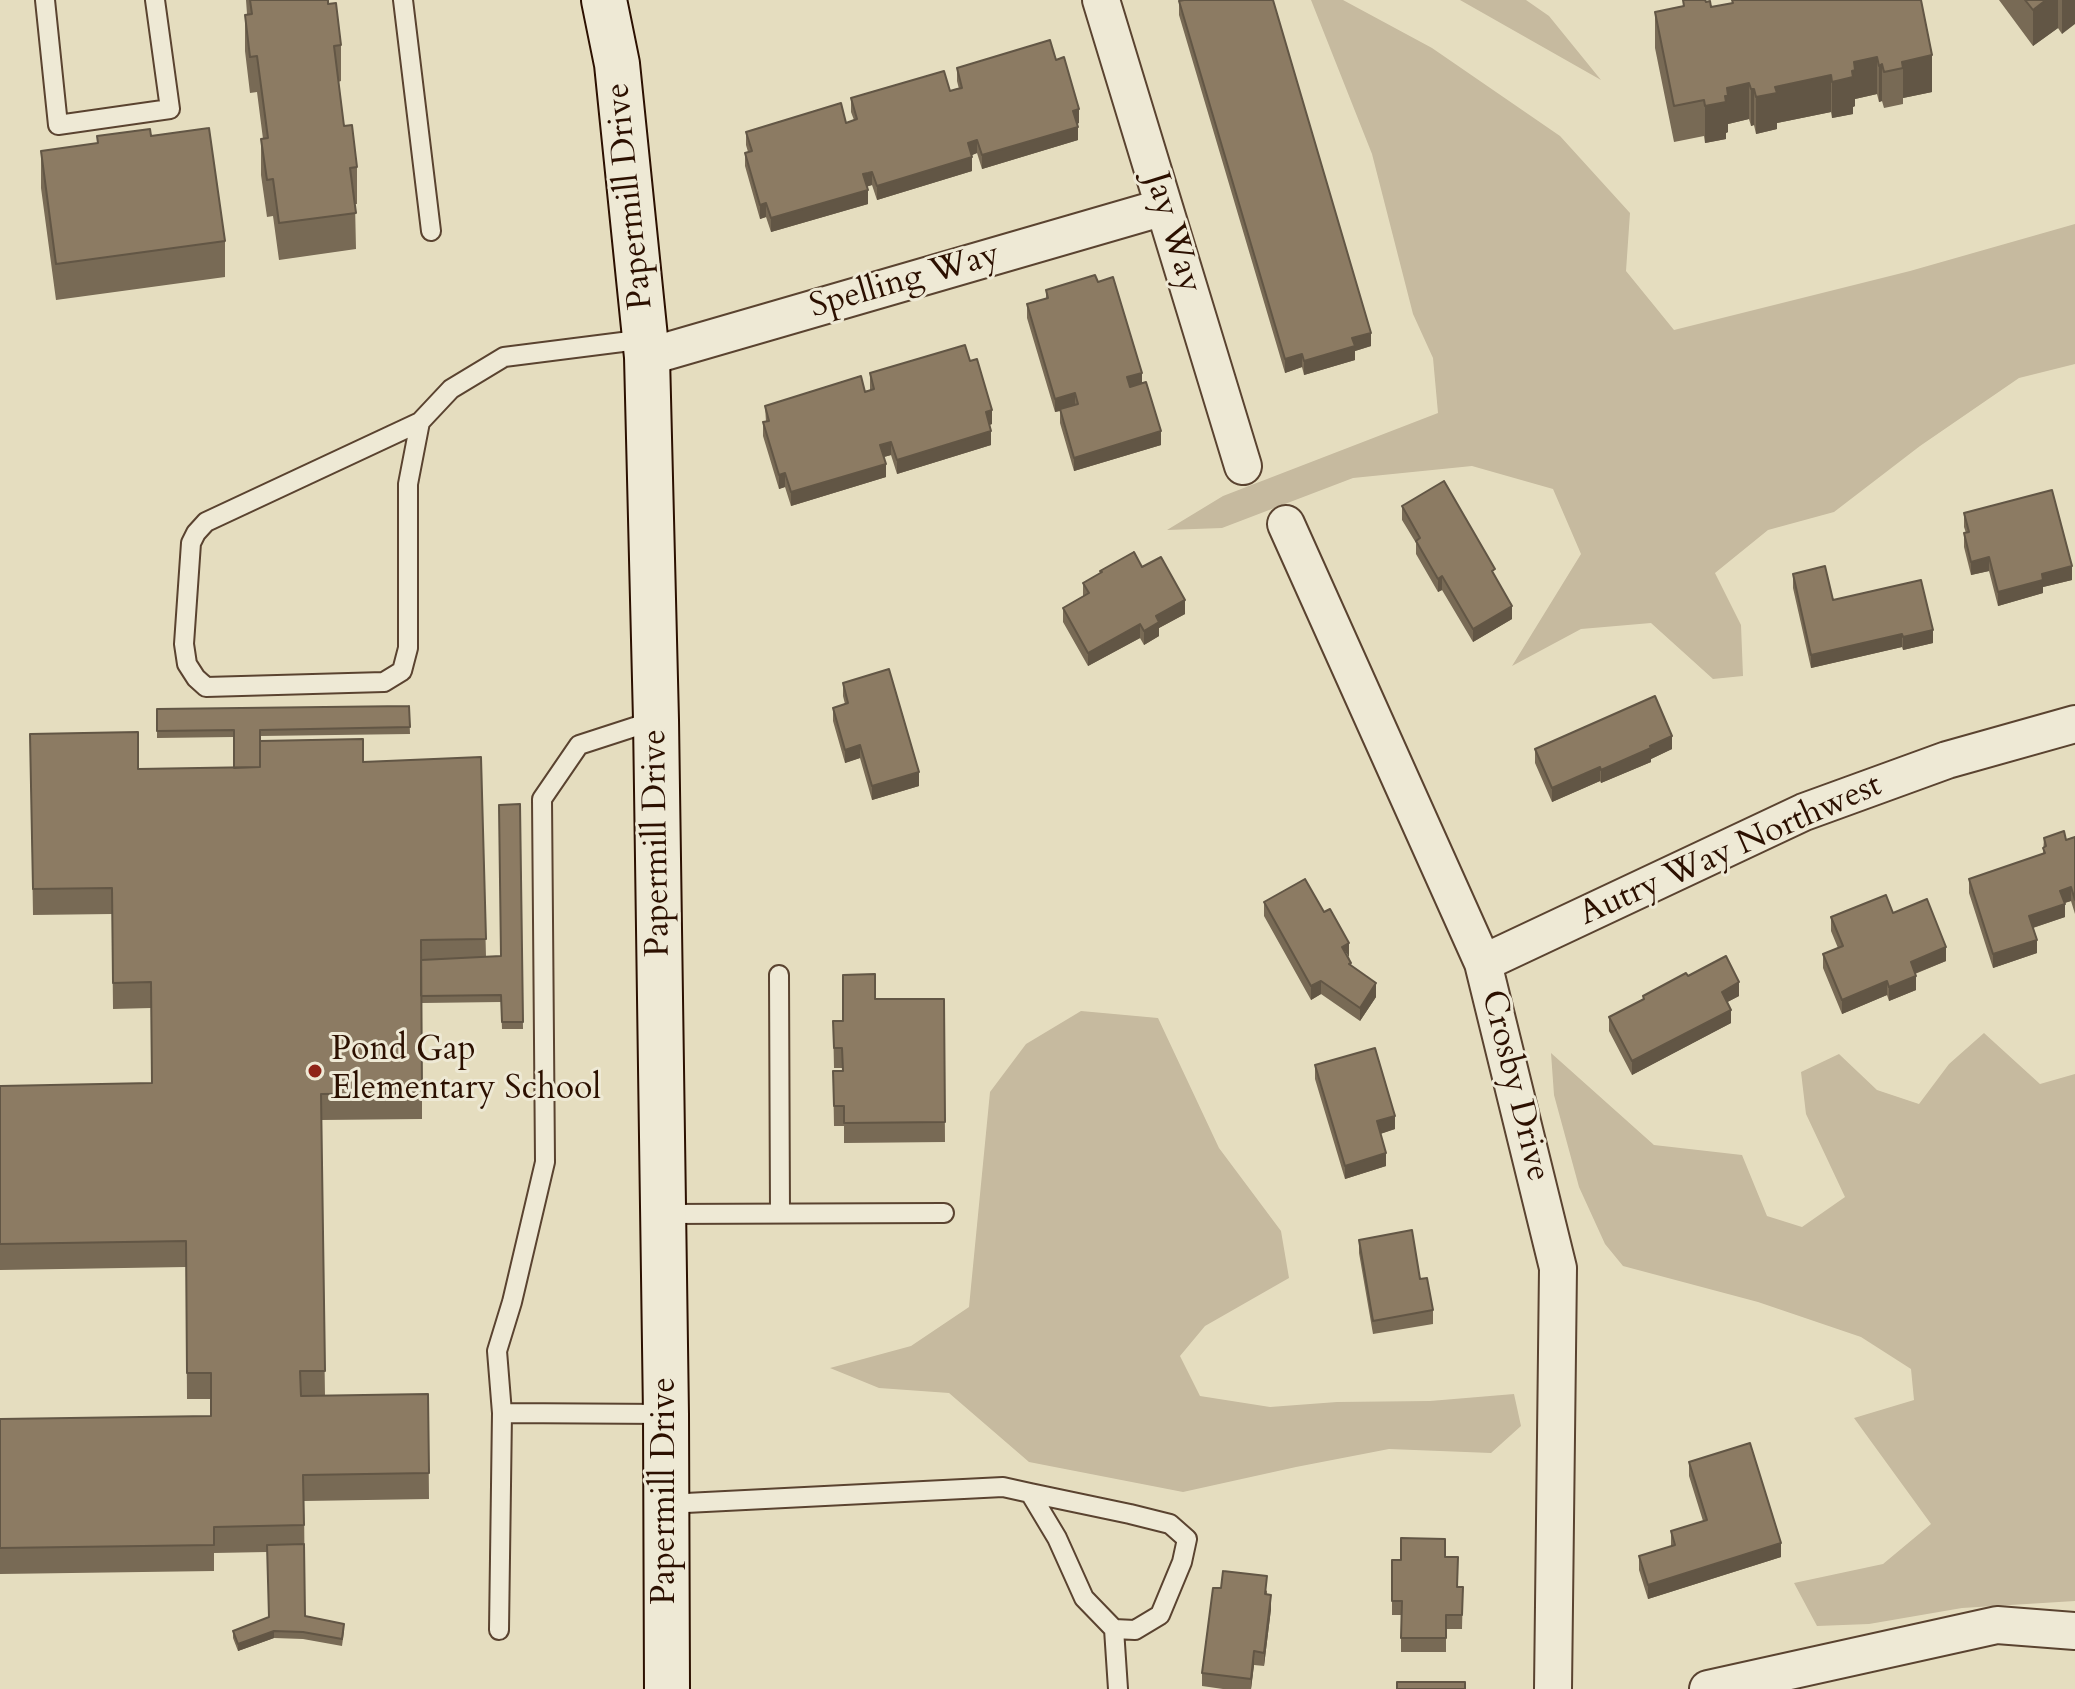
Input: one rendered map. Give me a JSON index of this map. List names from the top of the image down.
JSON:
{
  "streets": {
    "main road": ["Papermill Drive"],
    "street": [
      "Jay Way",
      "Spelling Way",
      "Autry Way Northwest",
      "Crosby Drive"
    ]
  },
  "crossings": [
    ["Papermill Drive", "Spelling Way"],
    ["Jay Way", "Spelling Way"],
    ["Autry Way Northwest", "Crosby Drive"]
  ],
  "places": ["Pond Gap Elementary School"]
}
